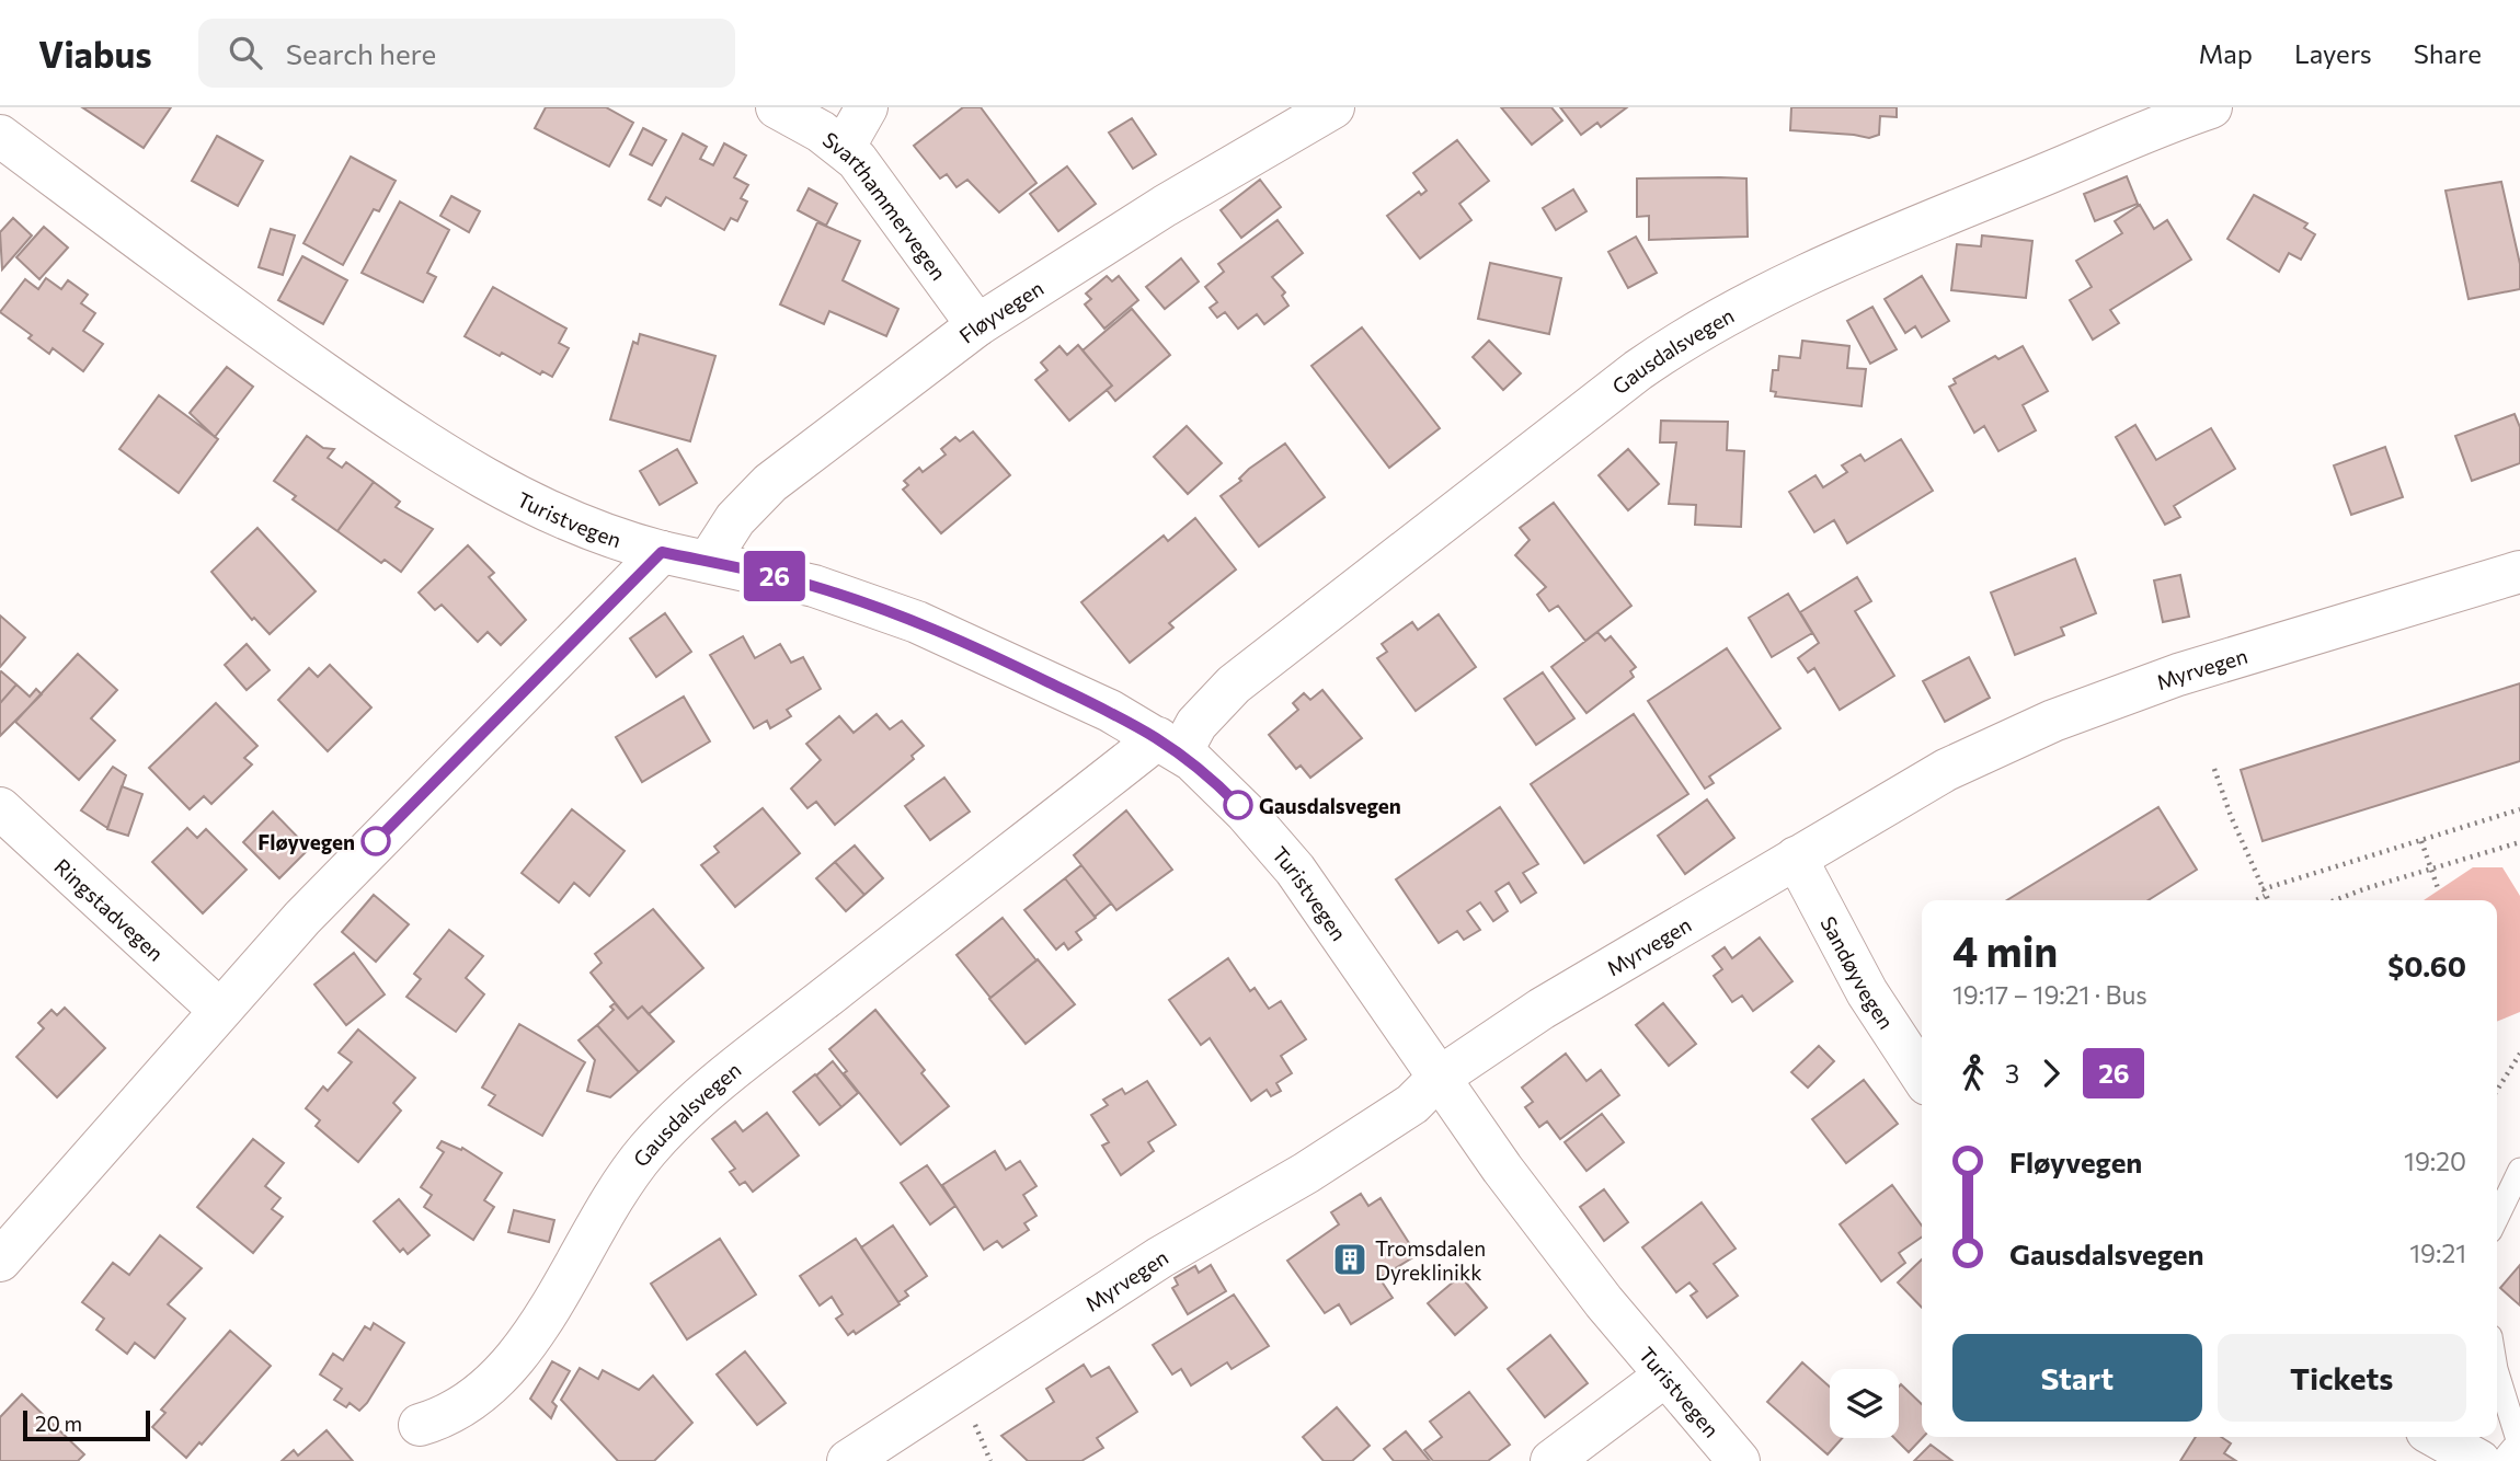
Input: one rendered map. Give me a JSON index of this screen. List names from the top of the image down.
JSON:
{
  "streets": {
    "street": [
      "Svarthammervegen",
      "Fløyvegen",
      "Gausdalsvegen",
      "Turistvegen",
      "Myrvegen",
      "Ringstadvegen",
      "Sandøyvegen"
    ]
  },
  "crossings": [
    ["Svarthammervegen", "Fløyvegen"],
    ["Fløyvegen", "Turistvegen"],
    ["Gausdalsvegen", "Turistvegen"],
    ["Turistvegen", "Myrvegen"],
    ["Myrvegen", "Sandøyvegen"]
  ],
  "places": {
    "other": ["Gausdalsvegen", "Fløyvegen"],
    "building": ["Tromsdalen Dyreklinikk"]
  },
  "lines": ["bus line 26"],
  "scale_bar": "20 m",
  "page": {
    "header": "Viabus",
    "search": "Search here",
    "nav": ["Map", "Layers", "Share"],
    "on_map": "26",
    "heading": ["4 min", "19:17 – 19:21 · Bus", "$0.60"],
    "legs": ["3", "26"],
    "list": [
      {
        "name": "Fløyvegen",
        "value": "19:20"
      },
      {
        "name": "Gausdalsvegen",
        "value": "19:21"
      }
    ],
    "buttons": ["Start", "Tickets"],
    "scale": "20 m"
  }
}
